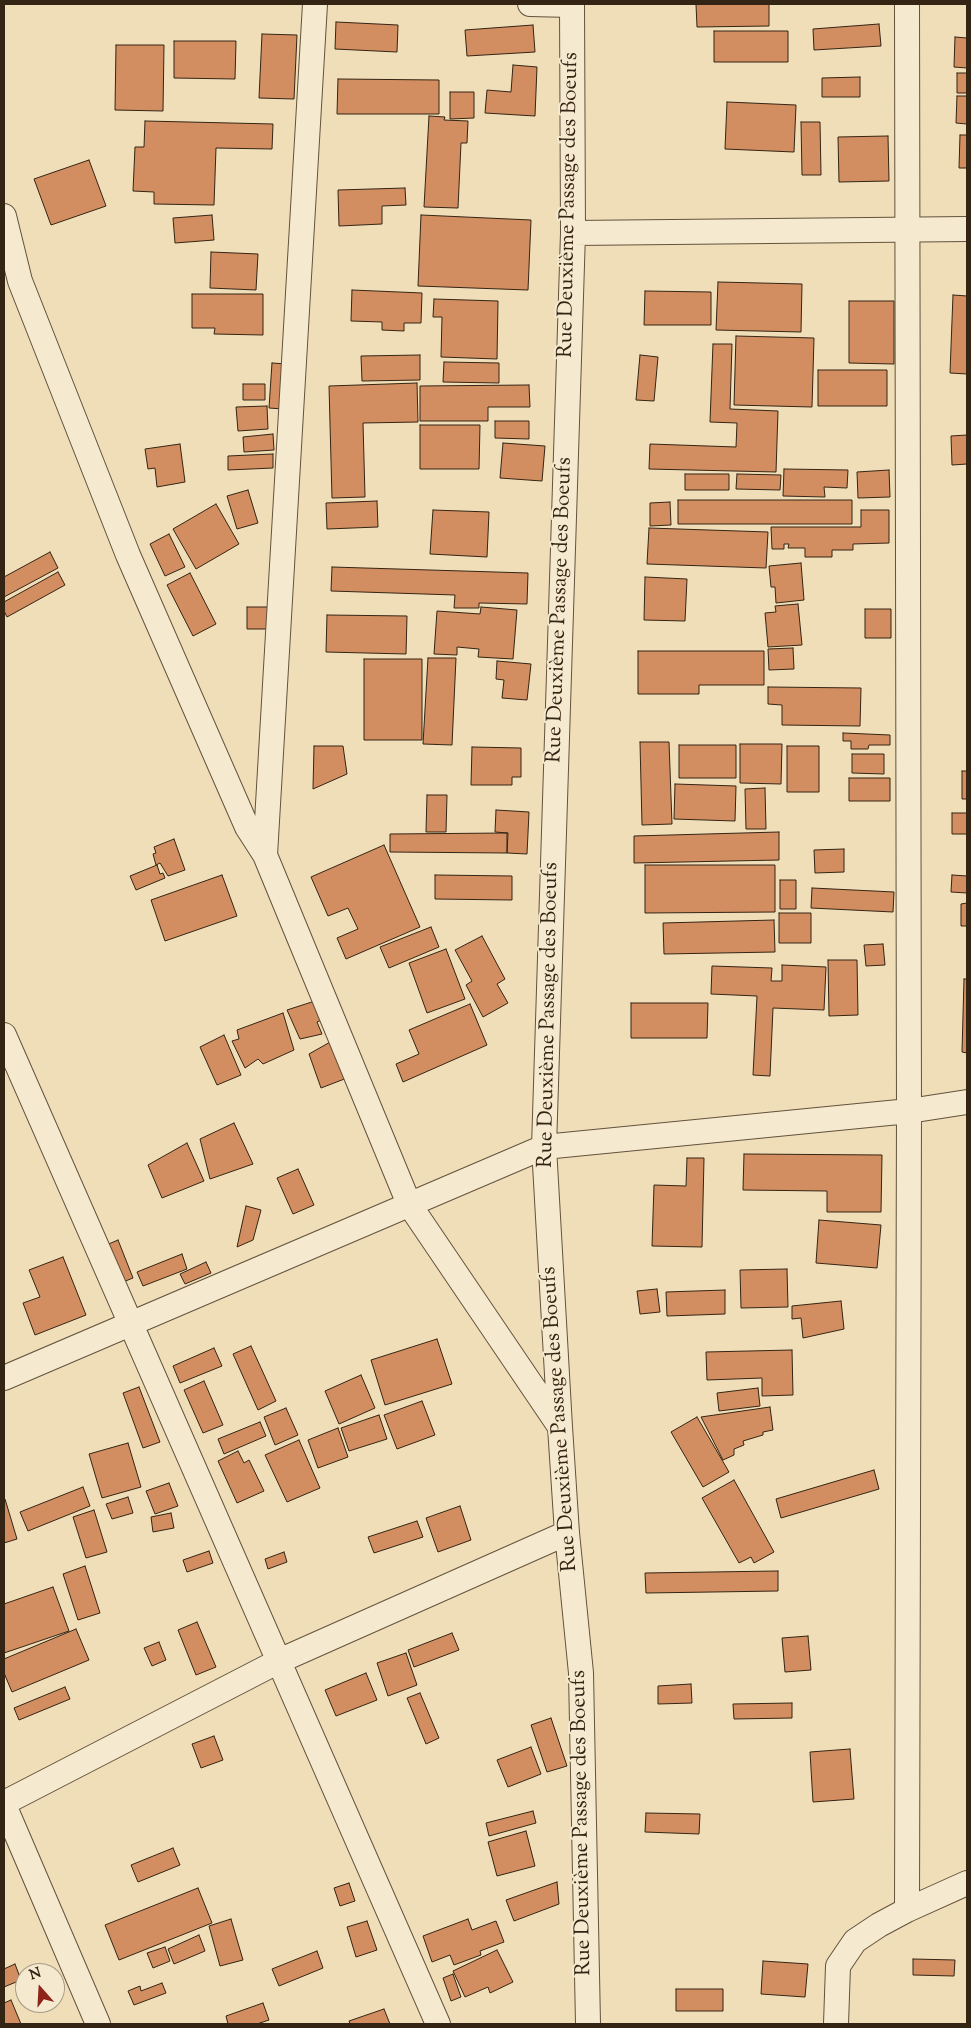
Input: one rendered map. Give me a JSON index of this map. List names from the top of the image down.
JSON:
{
  "streets": {
    "street": ["Rue Deuxième Passage des Boeufs"]
  },
  "north": "top"
}
